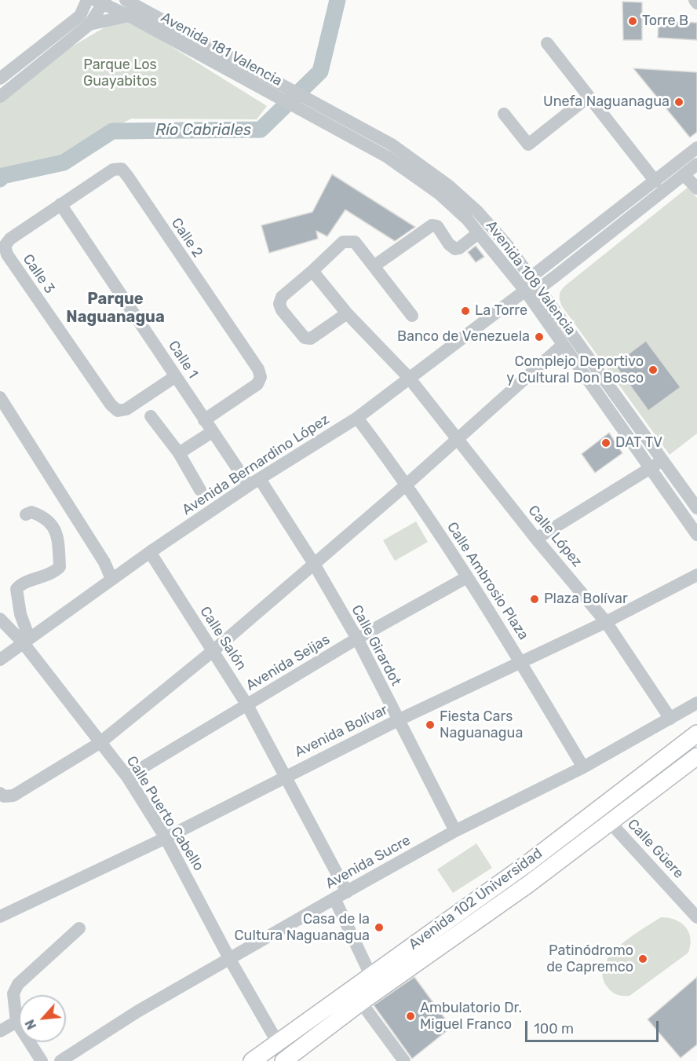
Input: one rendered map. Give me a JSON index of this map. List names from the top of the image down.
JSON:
{
  "streets": {
    "main road": ["Avenida 102 Universidad"],
    "street": [
      "Avenida 181 Valencia",
      "Calle 2",
      "Calle 3",
      "Avenida 108 Valencia",
      "Calle 1",
      "Avenida Bernardino López",
      "Calle López",
      "Calle Ambrosio Plaza",
      "Calle Salón",
      "Calle Girardot",
      "Avenida Seijas",
      "Avenida Bolívar",
      "Calle Puerto Cabello",
      "Calle Güere",
      "Avenida Sucre"
    ]
  },
  "crossings": [
    ["Avenida 181 Valencia", "Avenida 108 Valencia"],
    ["Calle 2", "Calle 3"],
    ["Calle 2", "Calle 1"],
    ["Calle 3", "Calle 1"],
    ["Avenida 108 Valencia", "Avenida Bernardino López"],
    ["Calle 1", "Avenida Bernardino López"],
    ["Calle 1", "Calle Girardot"],
    ["Avenida Bernardino López", "Calle López"],
    ["Avenida Bernardino López", "Calle Ambrosio Plaza"],
    ["Avenida Bernardino López", "Calle Salón"],
    ["Avenida Bernardino López", "Calle Girardot"],
    ["Avenida Bernardino López", "Calle Puerto Cabello"],
    ["Calle López", "Avenida Bolívar"],
    ["Calle López", "Avenida Sucre"],
    ["Calle Ambrosio Plaza", "Avenida Seijas"],
    ["Calle Ambrosio Plaza", "Avenida Bolívar"],
    ["Calle Ambrosio Plaza", "Avenida Sucre"],
    ["Calle Salón", "Avenida Seijas"],
    ["Calle Salón", "Avenida Bolívar"],
    ["Calle Salón", "Avenida Sucre"],
    ["Calle Girardot", "Avenida Seijas"],
    ["Calle Girardot", "Avenida Bolívar"],
    ["Calle Girardot", "Avenida Sucre"],
    ["Avenida Seijas", "Calle Puerto Cabello"],
    ["Avenida Bolívar", "Calle Puerto Cabello"],
    ["Calle Puerto Cabello", "Avenida Sucre"],
    ["Calle Puerto Cabello", "Avenida 102 Universidad"],
    ["Calle Güere", "Avenida 102 Universidad"]
  ],
  "districts": ["Parque Naguanagua"],
  "water": ["Río Cabriales"],
  "parks": ["Parque Los Guayabitos"],
  "places": [
    "Torre B",
    "Unefa Naguanagua",
    "La Torre",
    "Banco de Venezuela",
    "Complejo Deportivo y Cultural Don Bosco",
    "DAT TV",
    "Plaza Bolívar",
    "Fiesta Cars Naguanagua",
    "Casa de la Cultura Naguanagua",
    "Patinódromo de Capremco",
    "Ambulatorio Dr. Miguel Franco"
  ],
  "scale_bar": "100 m",
  "north": "bottom left"
}
